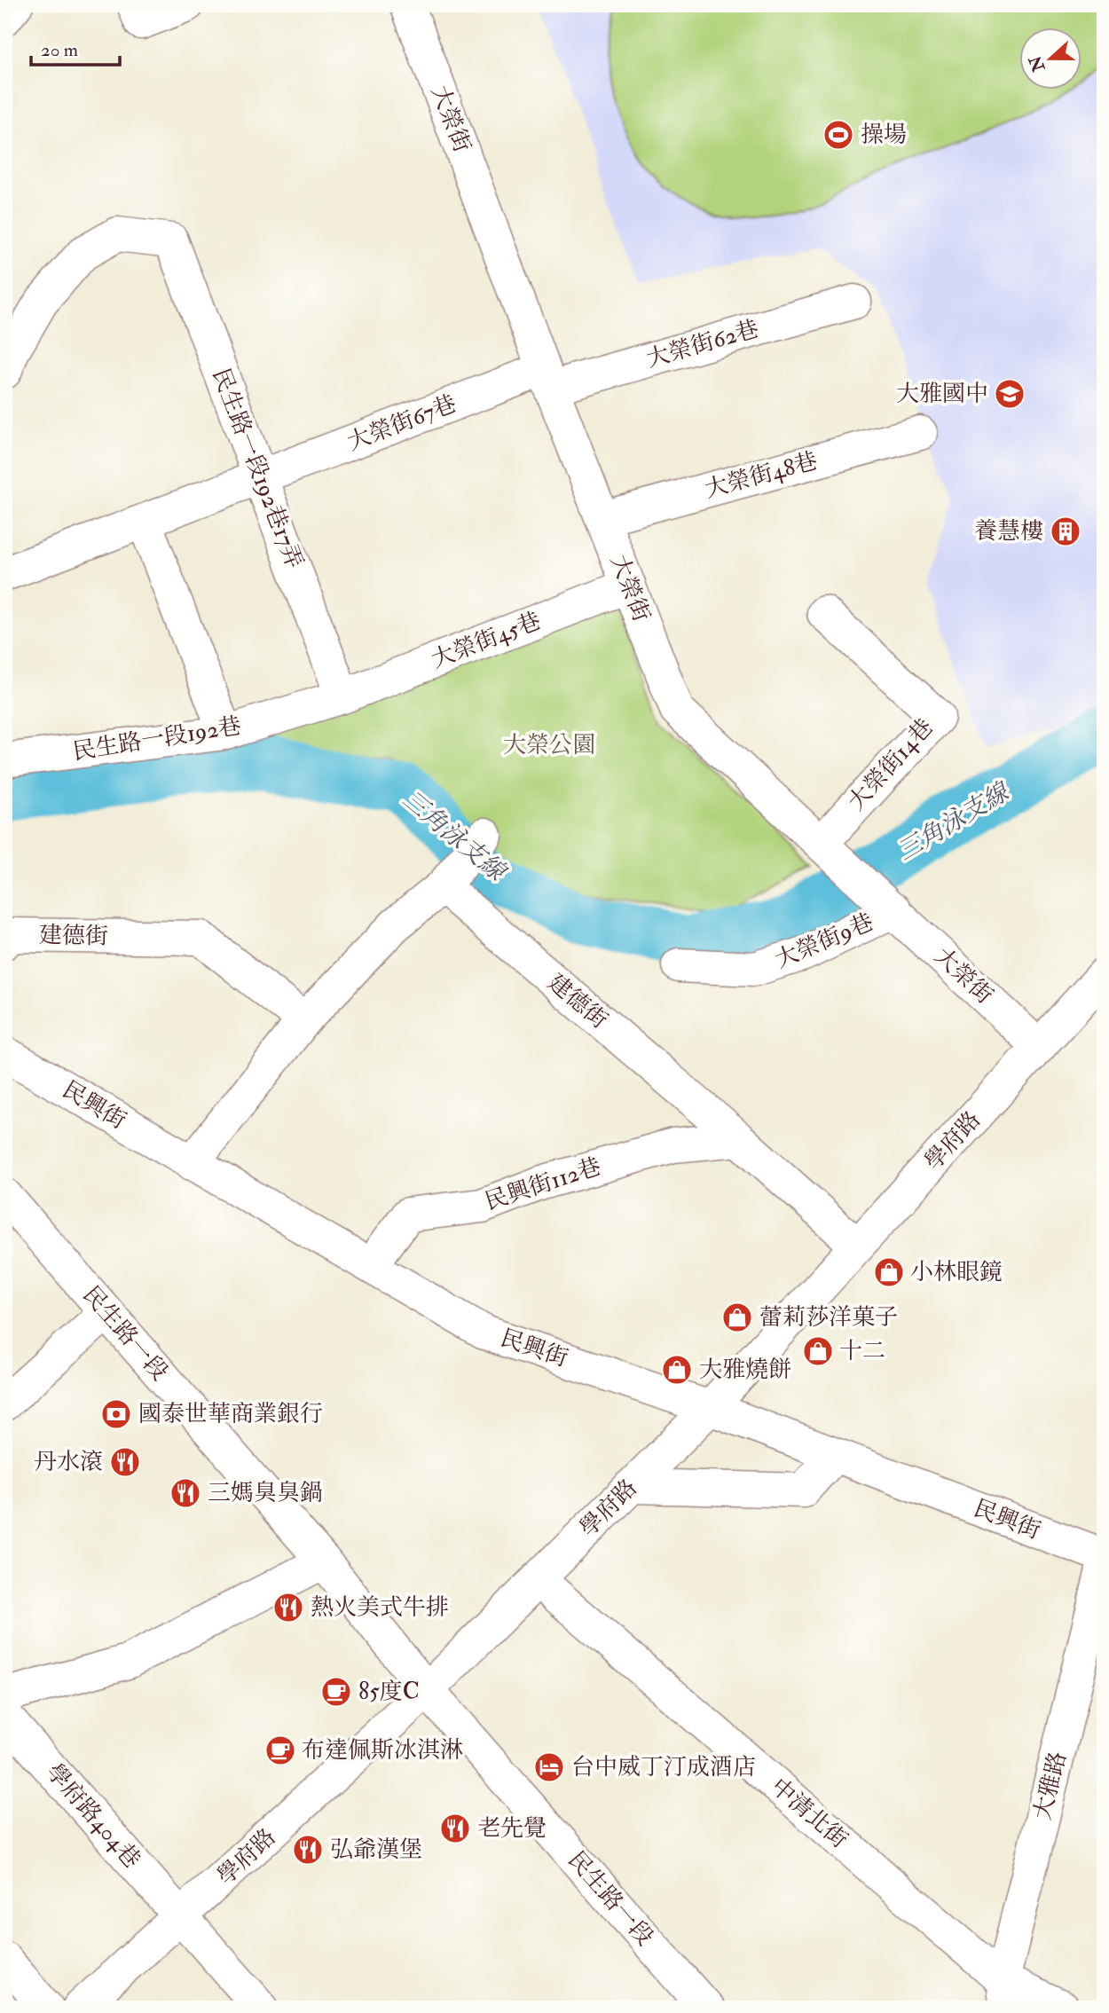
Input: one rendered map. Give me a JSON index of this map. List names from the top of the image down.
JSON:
{
  "streets": {
    "street": [
      "大榮街",
      "大榮街62巷",
      "大榮街67巷",
      "民生路一段192巷17弄",
      "大榮街48巷",
      "大榮街45巷",
      "民生路一段192巷",
      "大榮街14巷",
      "建德街",
      "大榮街9巷",
      "民興街",
      "學府路",
      "民興街112巷",
      "民生路一段",
      "大雅路",
      "中清北街",
      "學府路404巷"
    ]
  },
  "crossings": [
    ["大榮街", "大榮街62巷"],
    ["大榮街", "大榮街67巷"],
    ["大榮街", "大榮街48巷"],
    ["大榮街", "大榮街45巷"],
    ["大榮街", "大榮街14巷"],
    ["大榮街", "大榮街9巷"],
    ["大榮街", "學府路"],
    ["大榮街62巷", "大榮街67巷"],
    ["大榮街67巷", "民生路一段192巷17弄"],
    ["民生路一段192巷17弄", "大榮街45巷"],
    ["民生路一段192巷17弄", "民生路一段192巷"],
    ["大榮街45巷", "民生路一段192巷"],
    ["建德街", "學府路"],
    ["建德街", "民興街112巷"],
    ["民興街", "學府路"],
    ["民興街", "民興街112巷"],
    ["學府路", "民生路一段"],
    ["學府路", "中清北街"],
    ["學府路", "學府路404巷"],
    ["大雅路", "中清北街"]
  ],
  "water": ["三角泳支線"],
  "parks": ["大榮公園"],
  "places": {
    "sports": ["操場"],
    "school or university": ["大雅國中"],
    "building": ["養慧樓"],
    "shop": [
      "小林眼鏡",
      "蕾莉莎洋菓子",
      "十二",
      "大雅燒餅"
    ],
    "bank": ["國泰世華商業銀行"],
    "restaurant": [
      "丹水滾",
      "三媽臭臭鍋",
      "熱火美式牛排",
      "老先覺",
      "弘爺漢堡"
    ],
    "cafe": ["85度C", "布達佩斯冰淇淋"],
    "hotel": ["台中威丁汀成酒店"]
  },
  "scale_bar": "20 m",
  "north": "left"
}
